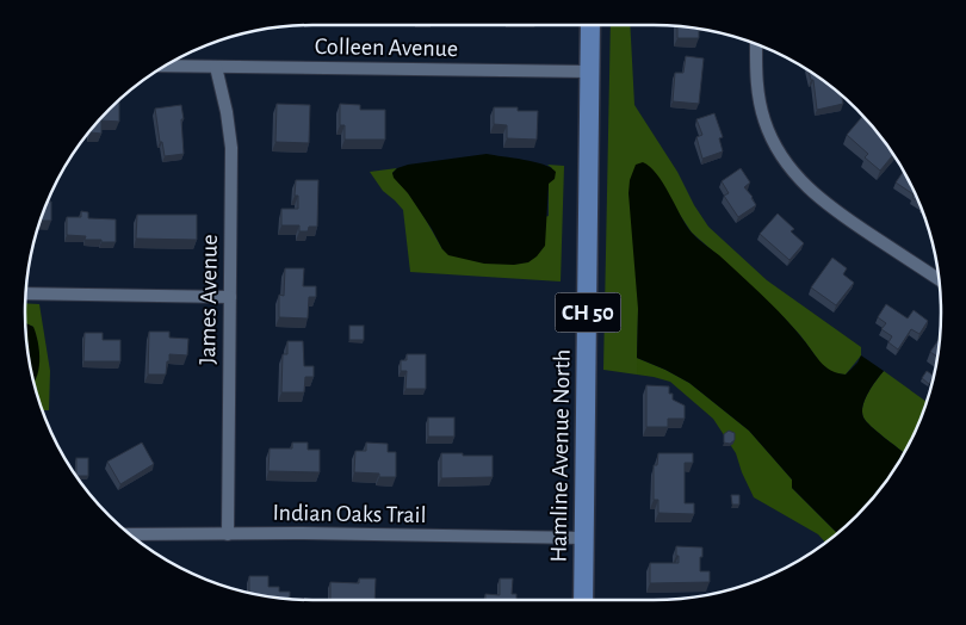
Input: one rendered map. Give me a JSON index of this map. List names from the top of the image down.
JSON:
{
  "streets": {
    "main road": ["CH 50", "Hamline Avenue North"],
    "street": ["Colleen Avenue", "James Avenue", "Indian Oaks Trail"]
  },
  "crossings": [
    ["Colleen Avenue", "James Avenue"],
    ["Colleen Avenue", "Hamline Avenue North"],
    ["James Avenue", "Indian Oaks Trail"],
    ["Hamline Avenue North", "Indian Oaks Trail"]
  ]
}
